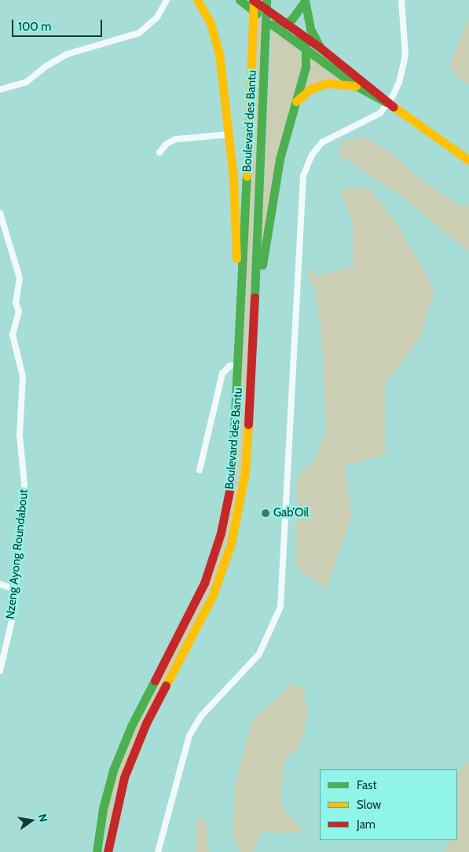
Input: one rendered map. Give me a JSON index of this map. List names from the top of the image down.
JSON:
{
  "streets": {
    "main road": ["Boulevard des Bantu"],
    "street": ["Nzeng Ayong Roundabout"]
  },
  "places": ["Gab’Oil"],
  "legend": ["Fast", "Slow", "Jam"],
  "scale_bar": "100 m",
  "north": "right"
}
